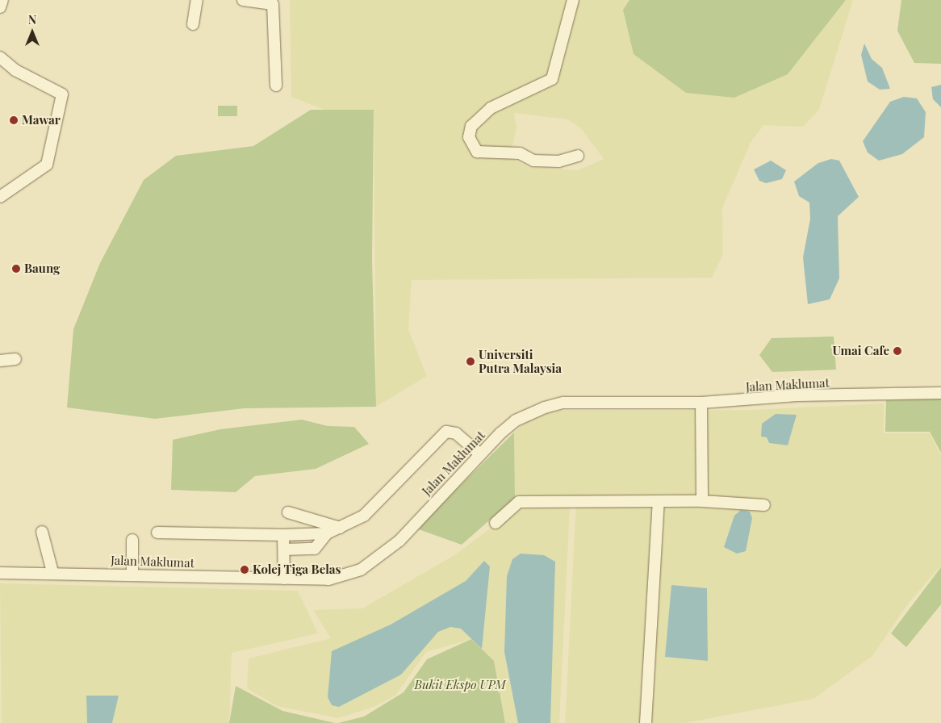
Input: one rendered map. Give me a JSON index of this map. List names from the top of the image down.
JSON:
{
  "streets": {
    "street": ["Jalan Maklumat"]
  },
  "parks": ["Bukit Ekspo UPM"],
  "places": [
    "Mawar",
    "Baung",
    "Umai Cafe",
    "Universiti Putra Malaysia",
    "Kolej Tiga Belas"
  ],
  "north": "top"
}
